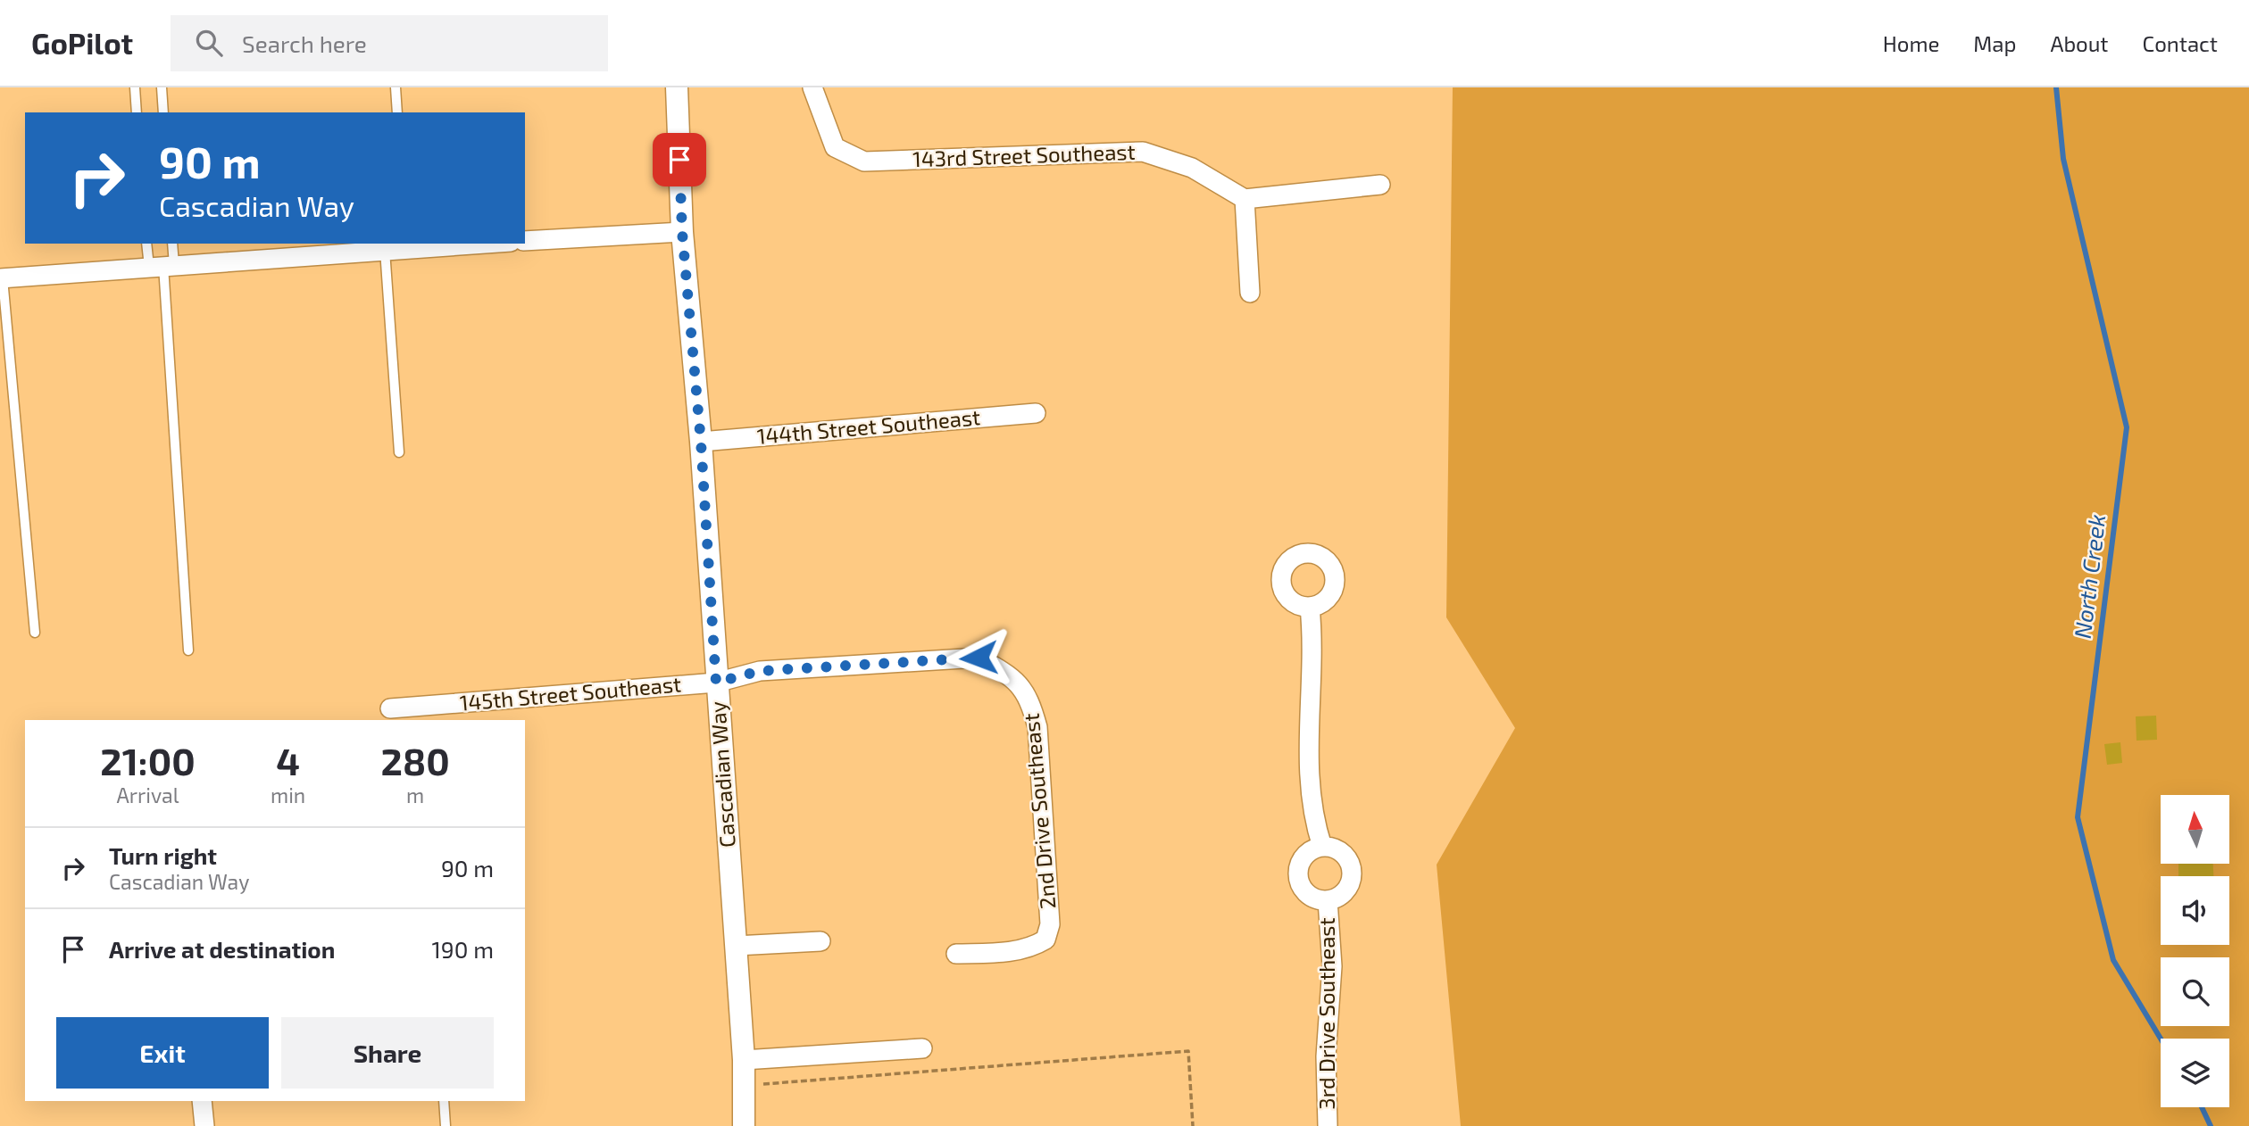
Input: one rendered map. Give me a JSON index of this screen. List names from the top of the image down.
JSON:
{
  "streets": {
    "street": [
      "143rd Street Southeast",
      "144th Street Southeast",
      "145th Street Southeast",
      "Cascadian Way",
      "2nd Drive Southeast",
      "3rd Drive Southeast"
    ]
  },
  "crossings": [
    ["144th Street Southeast", "Cascadian Way"],
    ["145th Street Southeast", "Cascadian Way"],
    ["145th Street Southeast", "2nd Drive Southeast"]
  ],
  "water": ["North Creek"],
  "north": "top",
  "page": {
    "header": "GoPilot",
    "search": "Search here",
    "nav": [
      "Home",
      "Map",
      "About",
      "Contact"
    ],
    "turn": ["90 m", "Cascadian Way"],
    "eta": [
      "21:00",
      "Arrival",
      "4",
      "min",
      "280",
      "m"
    ],
    "list": [
      {
        "name": "Turn right",
        "note": "Cascadian Way",
        "value": "90 m"
      },
      {
        "name": "Arrive at destination",
        "value": "190 m"
      }
    ],
    "buttons": ["Exit", "Share"]
  }
}
